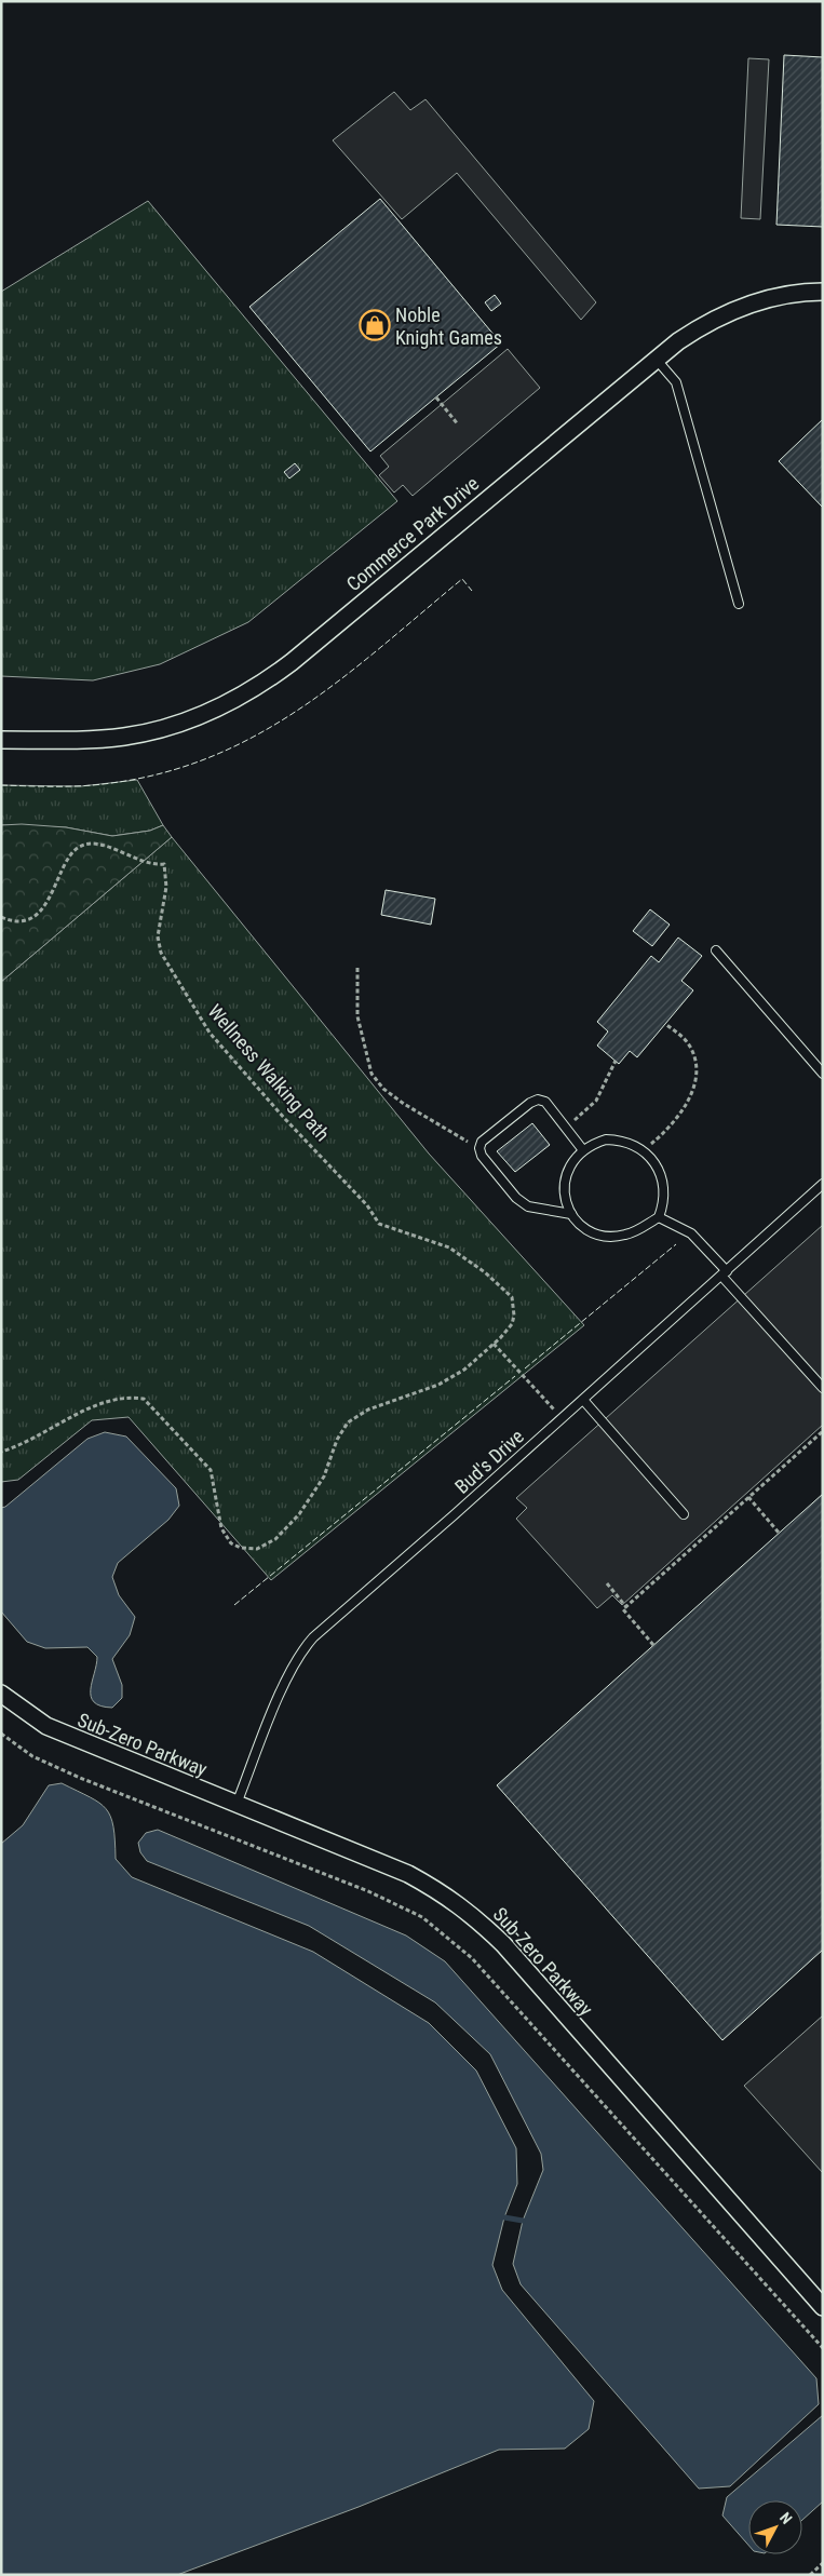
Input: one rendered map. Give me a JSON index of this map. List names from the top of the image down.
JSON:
{
  "streets": {
    "street": ["Commerce Park Drive", "Sub-Zero Parkway"],
    "lane": ["Bud's Drive"],
    "path": ["Wellness Walking Path"]
  },
  "crossings": [
    ["Bud's Drive", "Sub-Zero Parkway"]
  ],
  "places": {
    "shop": ["Noble Knight Games"]
  },
  "north": "top right"
}
